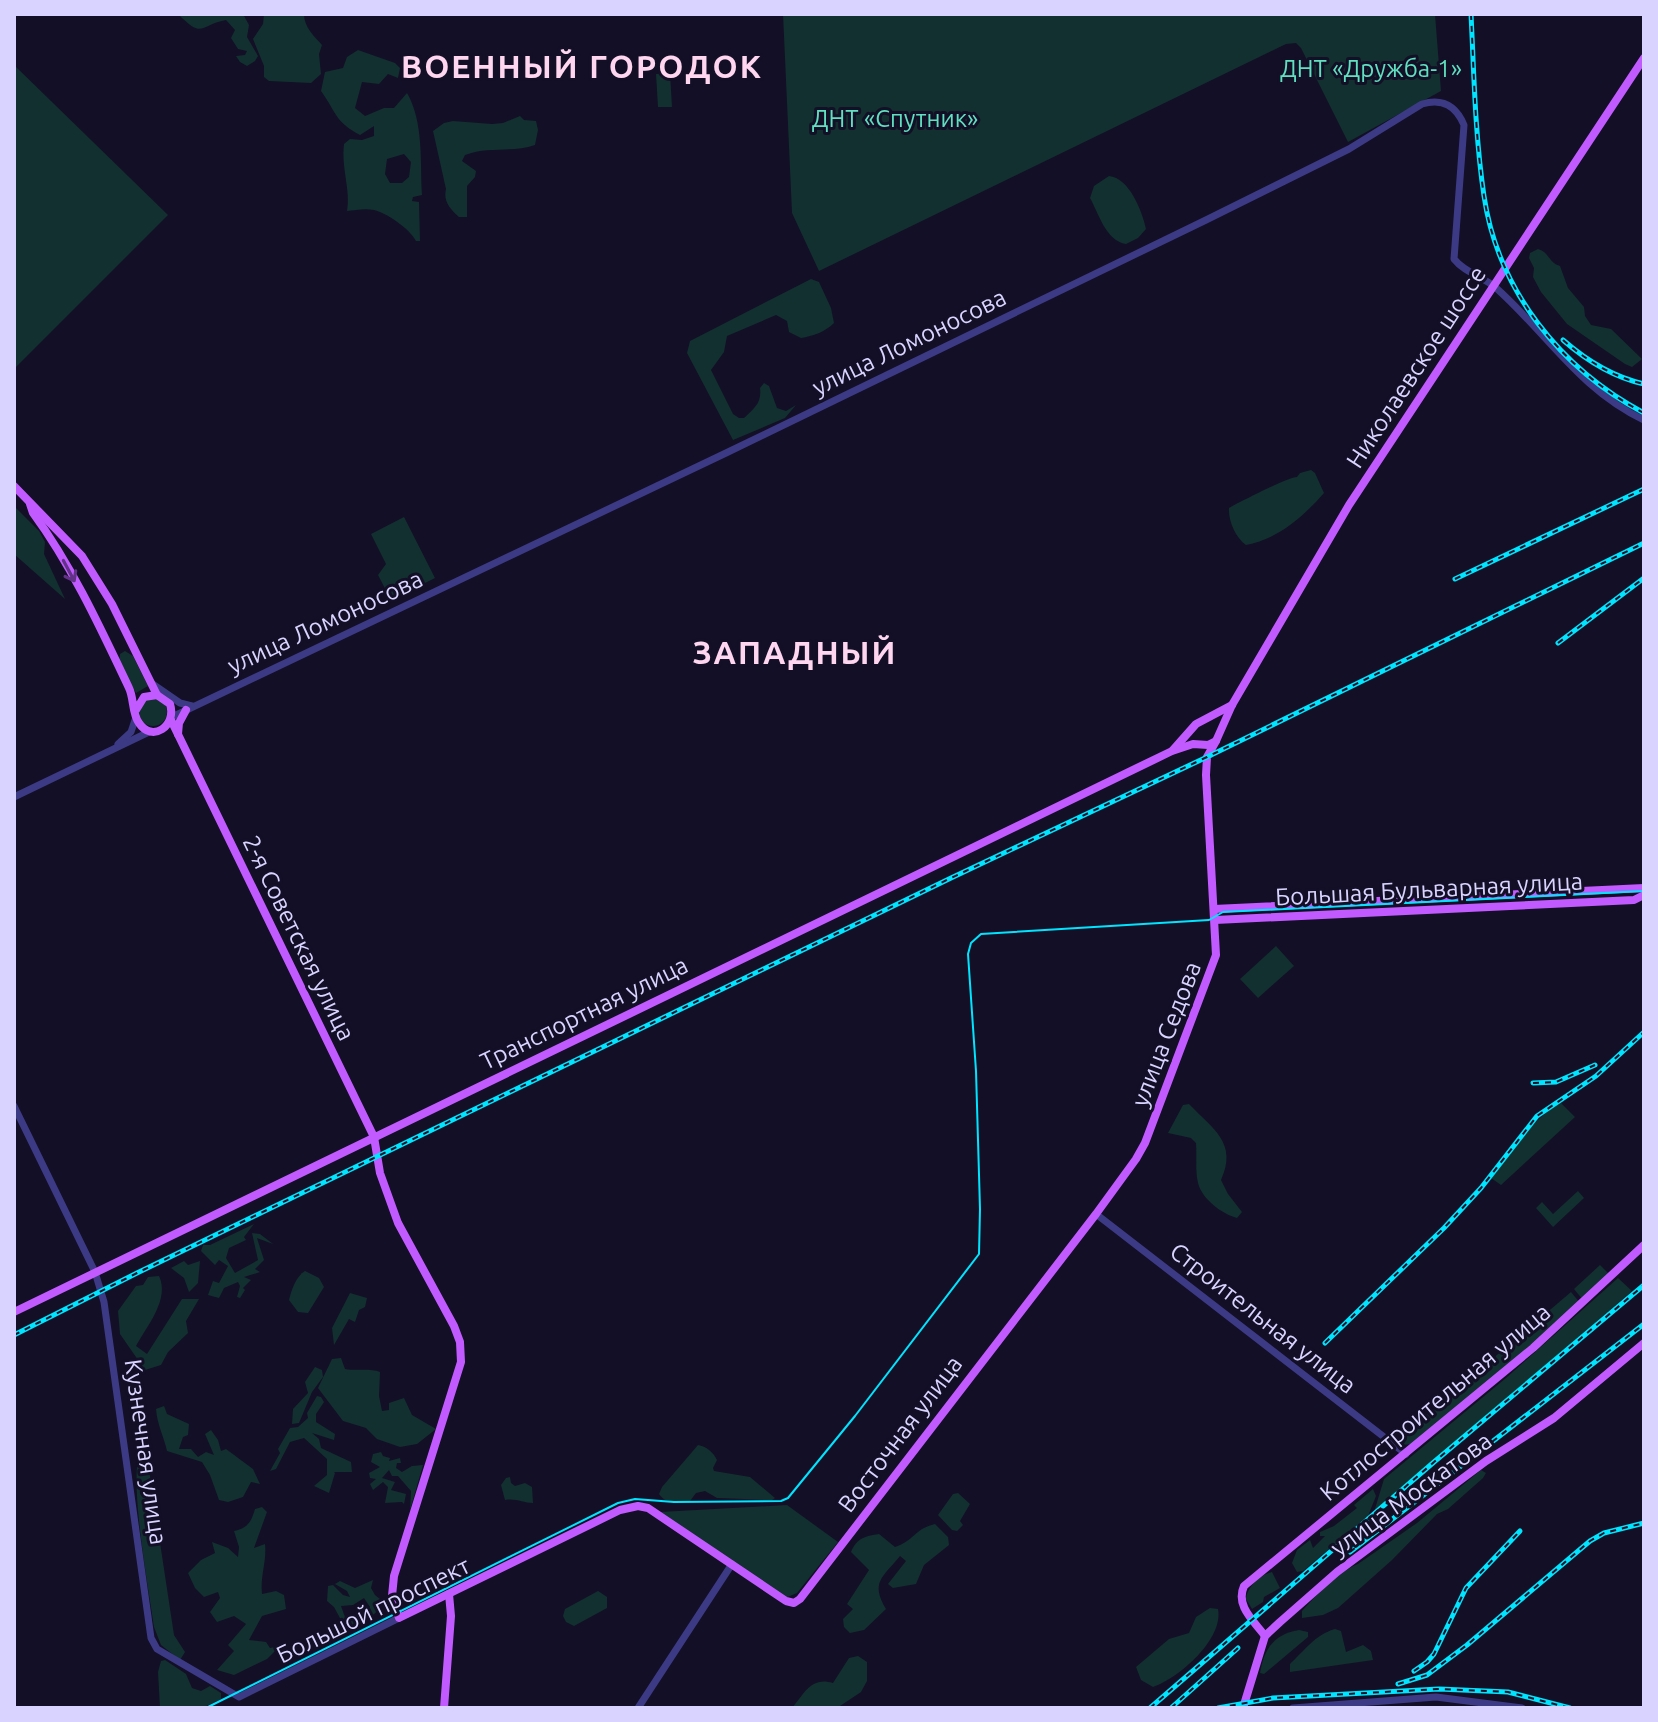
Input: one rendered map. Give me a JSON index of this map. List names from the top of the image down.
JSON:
{
  "streets": {
    "main road": [
      "Николаевское шоссе",
      "Большая Бульварная улица",
      "2-я Советская улица",
      "Транспортная улица",
      "улица Седова",
      "Котлостроительная улица",
      "Восточная улица",
      "улица Москатова",
      "Большой проспект"
    ],
    "street": ["улица Ломоносова", "Строительная улица", "Кузнечная улица"]
  },
  "crossings": [
    ["улица Ломоносова", "Николаевское шоссе"],
    ["улица Ломоносова", "2-я Советская улица"],
    ["Николаевское шоссе", "улица Седова"],
    ["Большая Бульварная улица", "улица Седова"],
    ["2-я Советская улица", "Транспортная улица"],
    ["2-я Советская улица", "Большой проспект"],
    ["Транспортная улица", "Кузнечная улица"],
    ["улица Седова", "Строительная улица"],
    ["улица Седова", "Восточная улица"],
    ["Строительная улица", "Котлостроительная улица"],
    ["Котлостроительная улица", "улица Москатова"],
    ["Восточная улица", "Большой проспект"],
    ["Кузнечная улица", "Большой проспект"]
  ],
  "districts": ["ВОЕННЫЙ ГОРОДОК", "ЗАПАДНЫЙ"],
  "parks": ["ДНТ «Дружба-1»", "ДНТ «Спутник»"]
}
